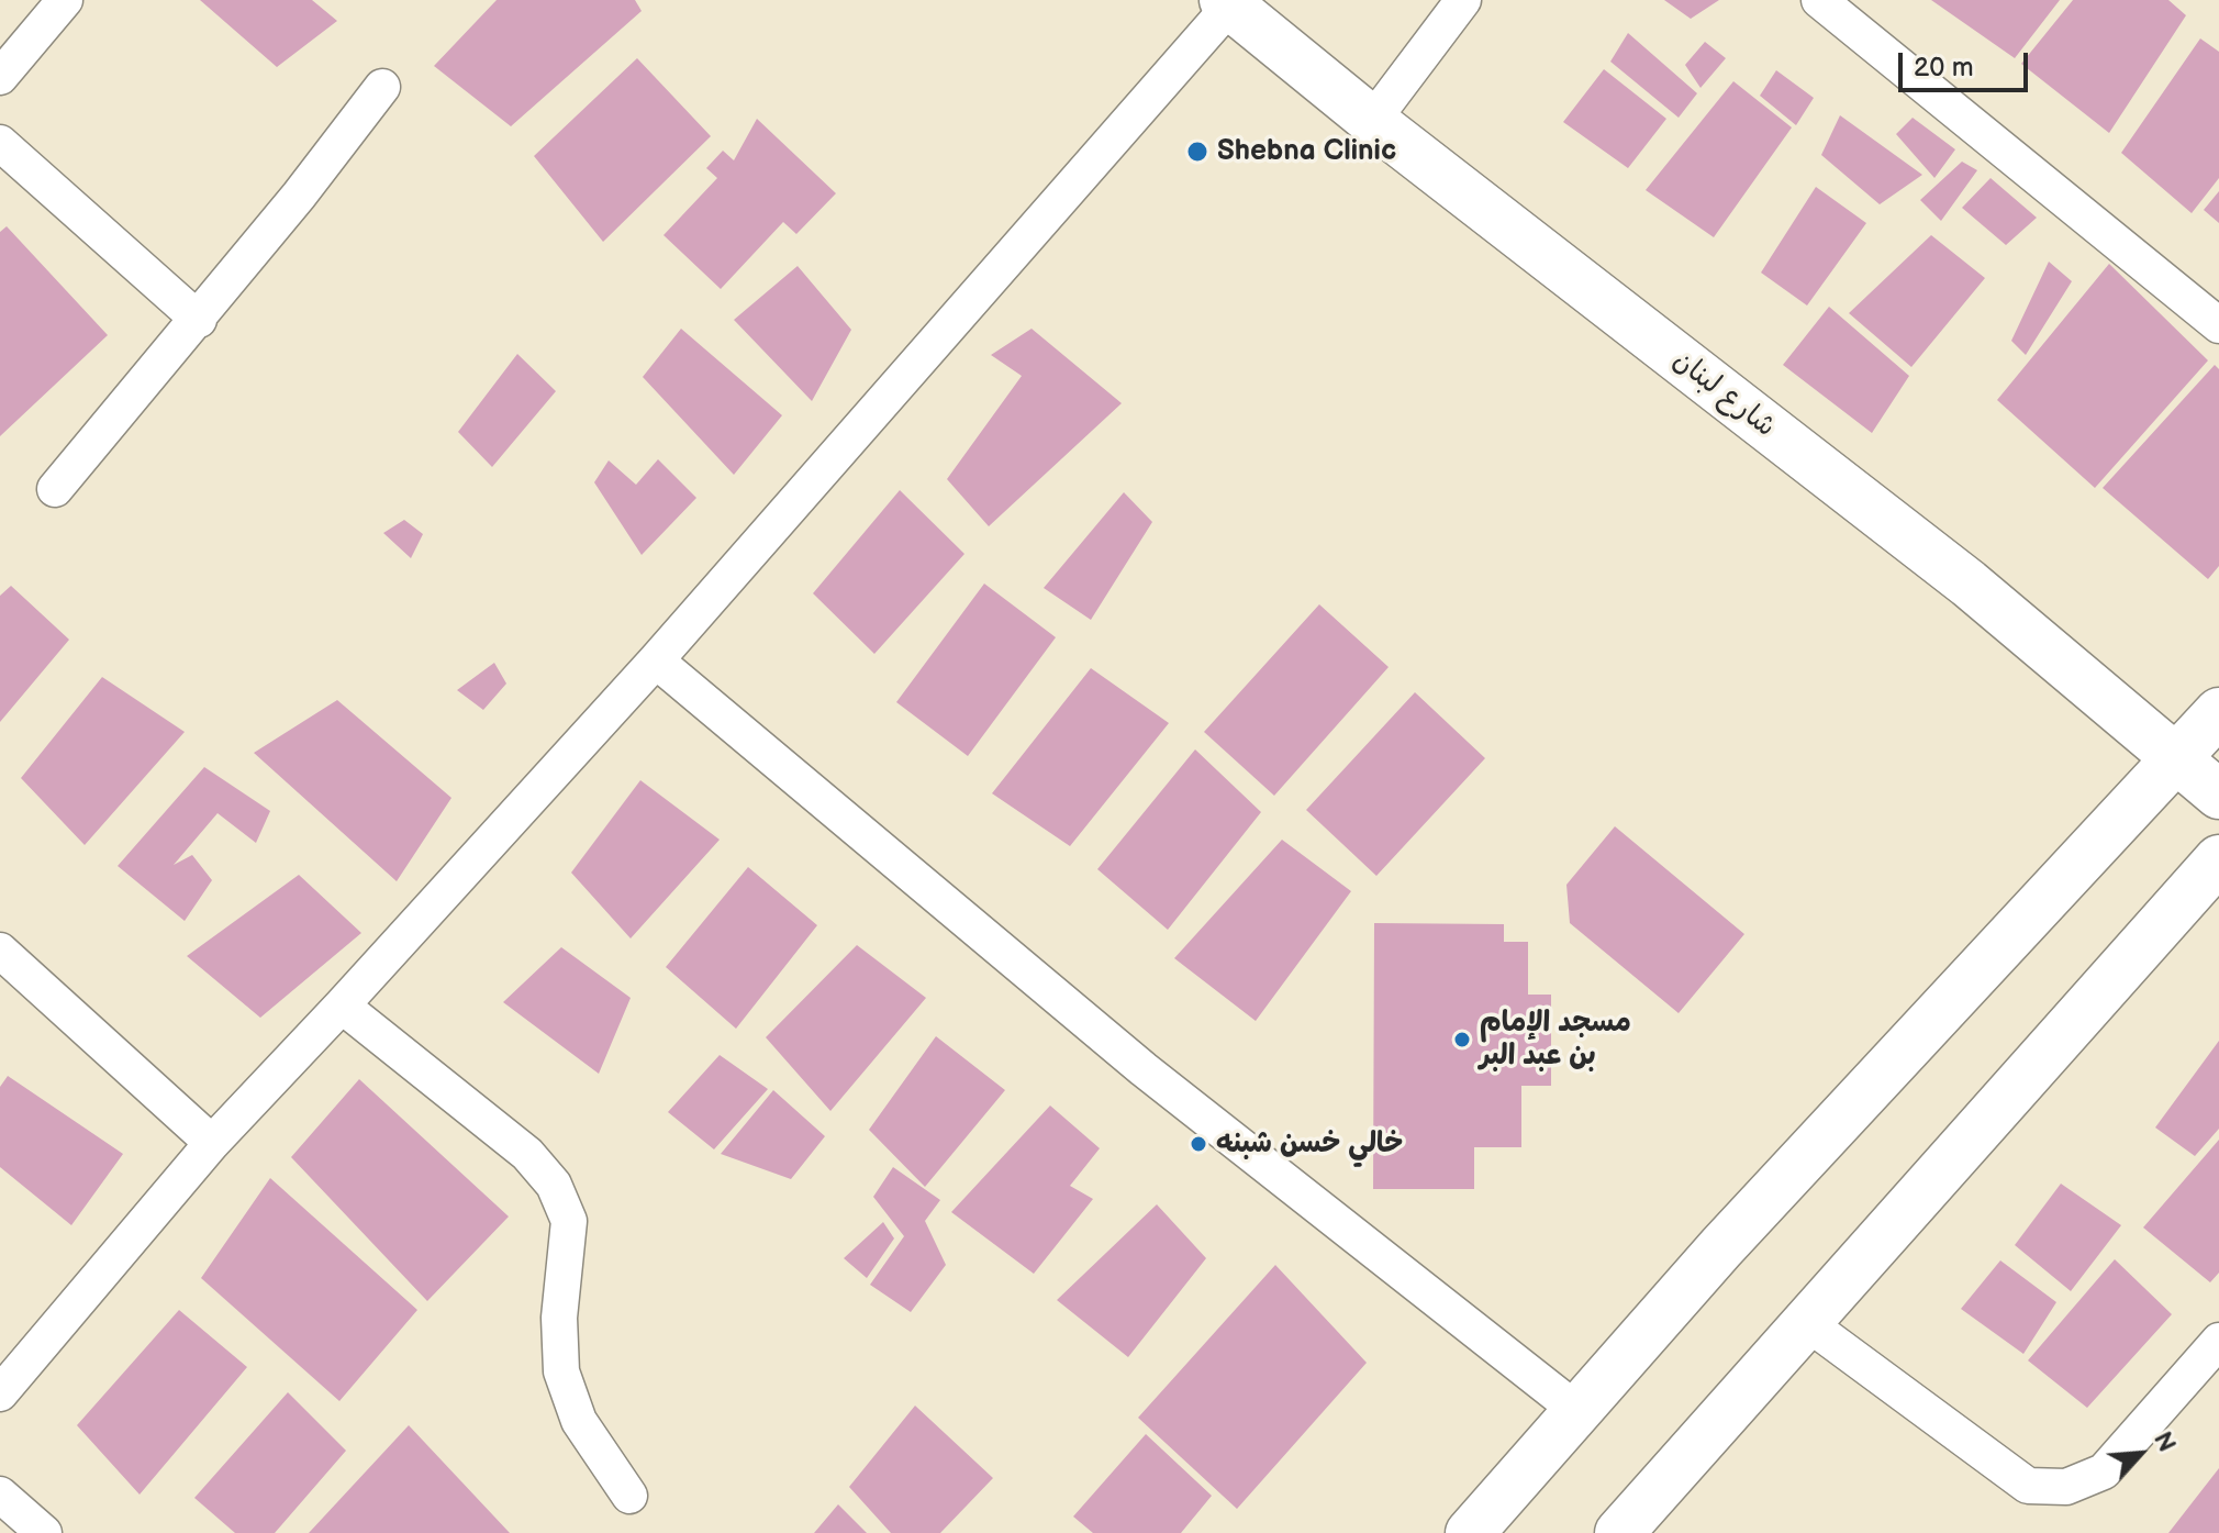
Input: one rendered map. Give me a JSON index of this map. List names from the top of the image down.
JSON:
{
  "streets": {
    "main road": ["شارع لبنان"]
  },
  "places": ["Shebna Clinic", "مسجد الإمام بن عبد البر", "خالي خسن شبنه"],
  "scale_bar": "20 m",
  "north": "top right"
}
